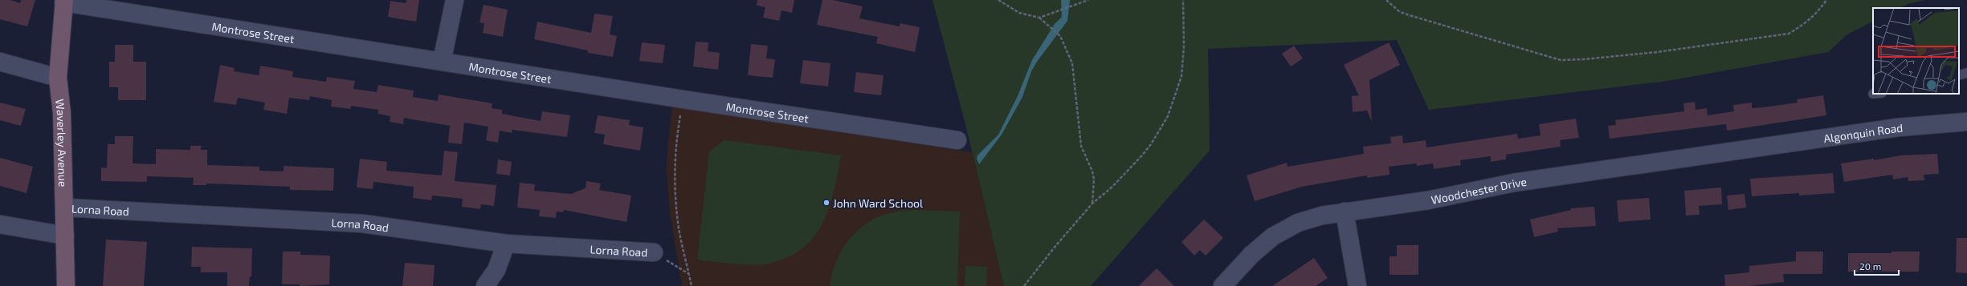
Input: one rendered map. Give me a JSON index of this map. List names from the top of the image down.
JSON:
{
  "streets": {
    "street": [
      "Montrose Street",
      "Algonquin Road",
      "Waverley Avenue",
      "Woodchester Drive",
      "Lorna Road"
    ]
  },
  "crossings": [
    ["Montrose Street", "Waverley Avenue"],
    ["Algonquin Road", "Woodchester Drive"],
    ["Waverley Avenue", "Lorna Road"]
  ],
  "places": ["John Ward School"],
  "scale_bar": "20 m"
}
